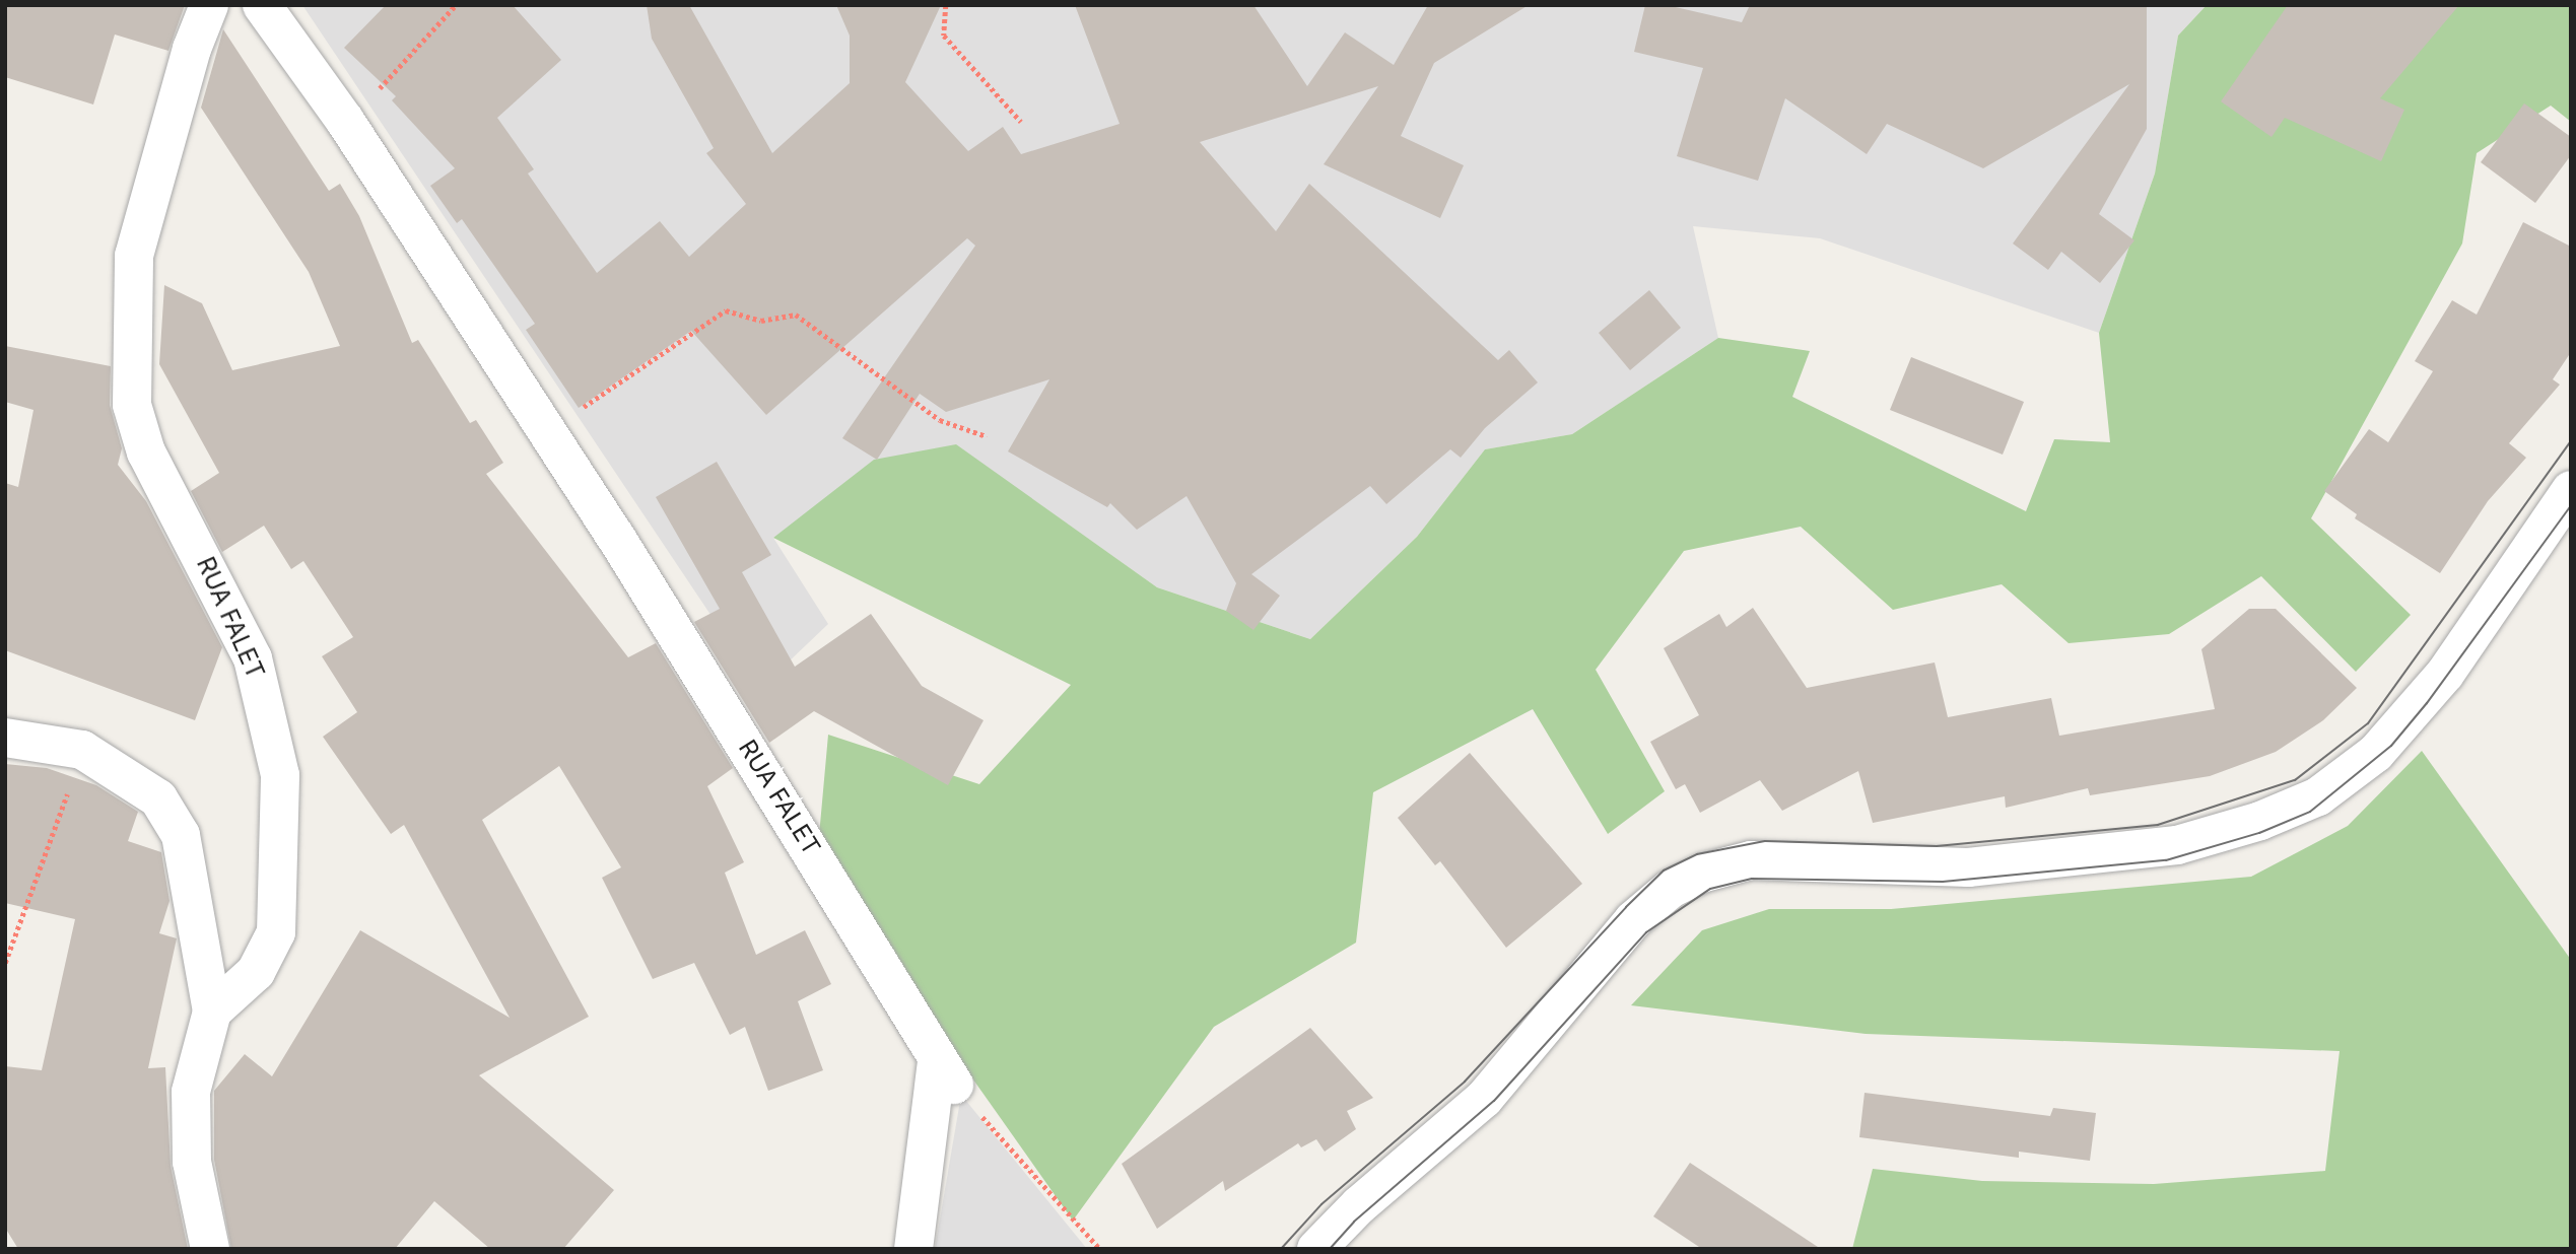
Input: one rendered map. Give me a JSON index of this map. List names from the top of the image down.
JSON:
{
  "streets": {
    "street": ["RUA FALET"]
  }
}
